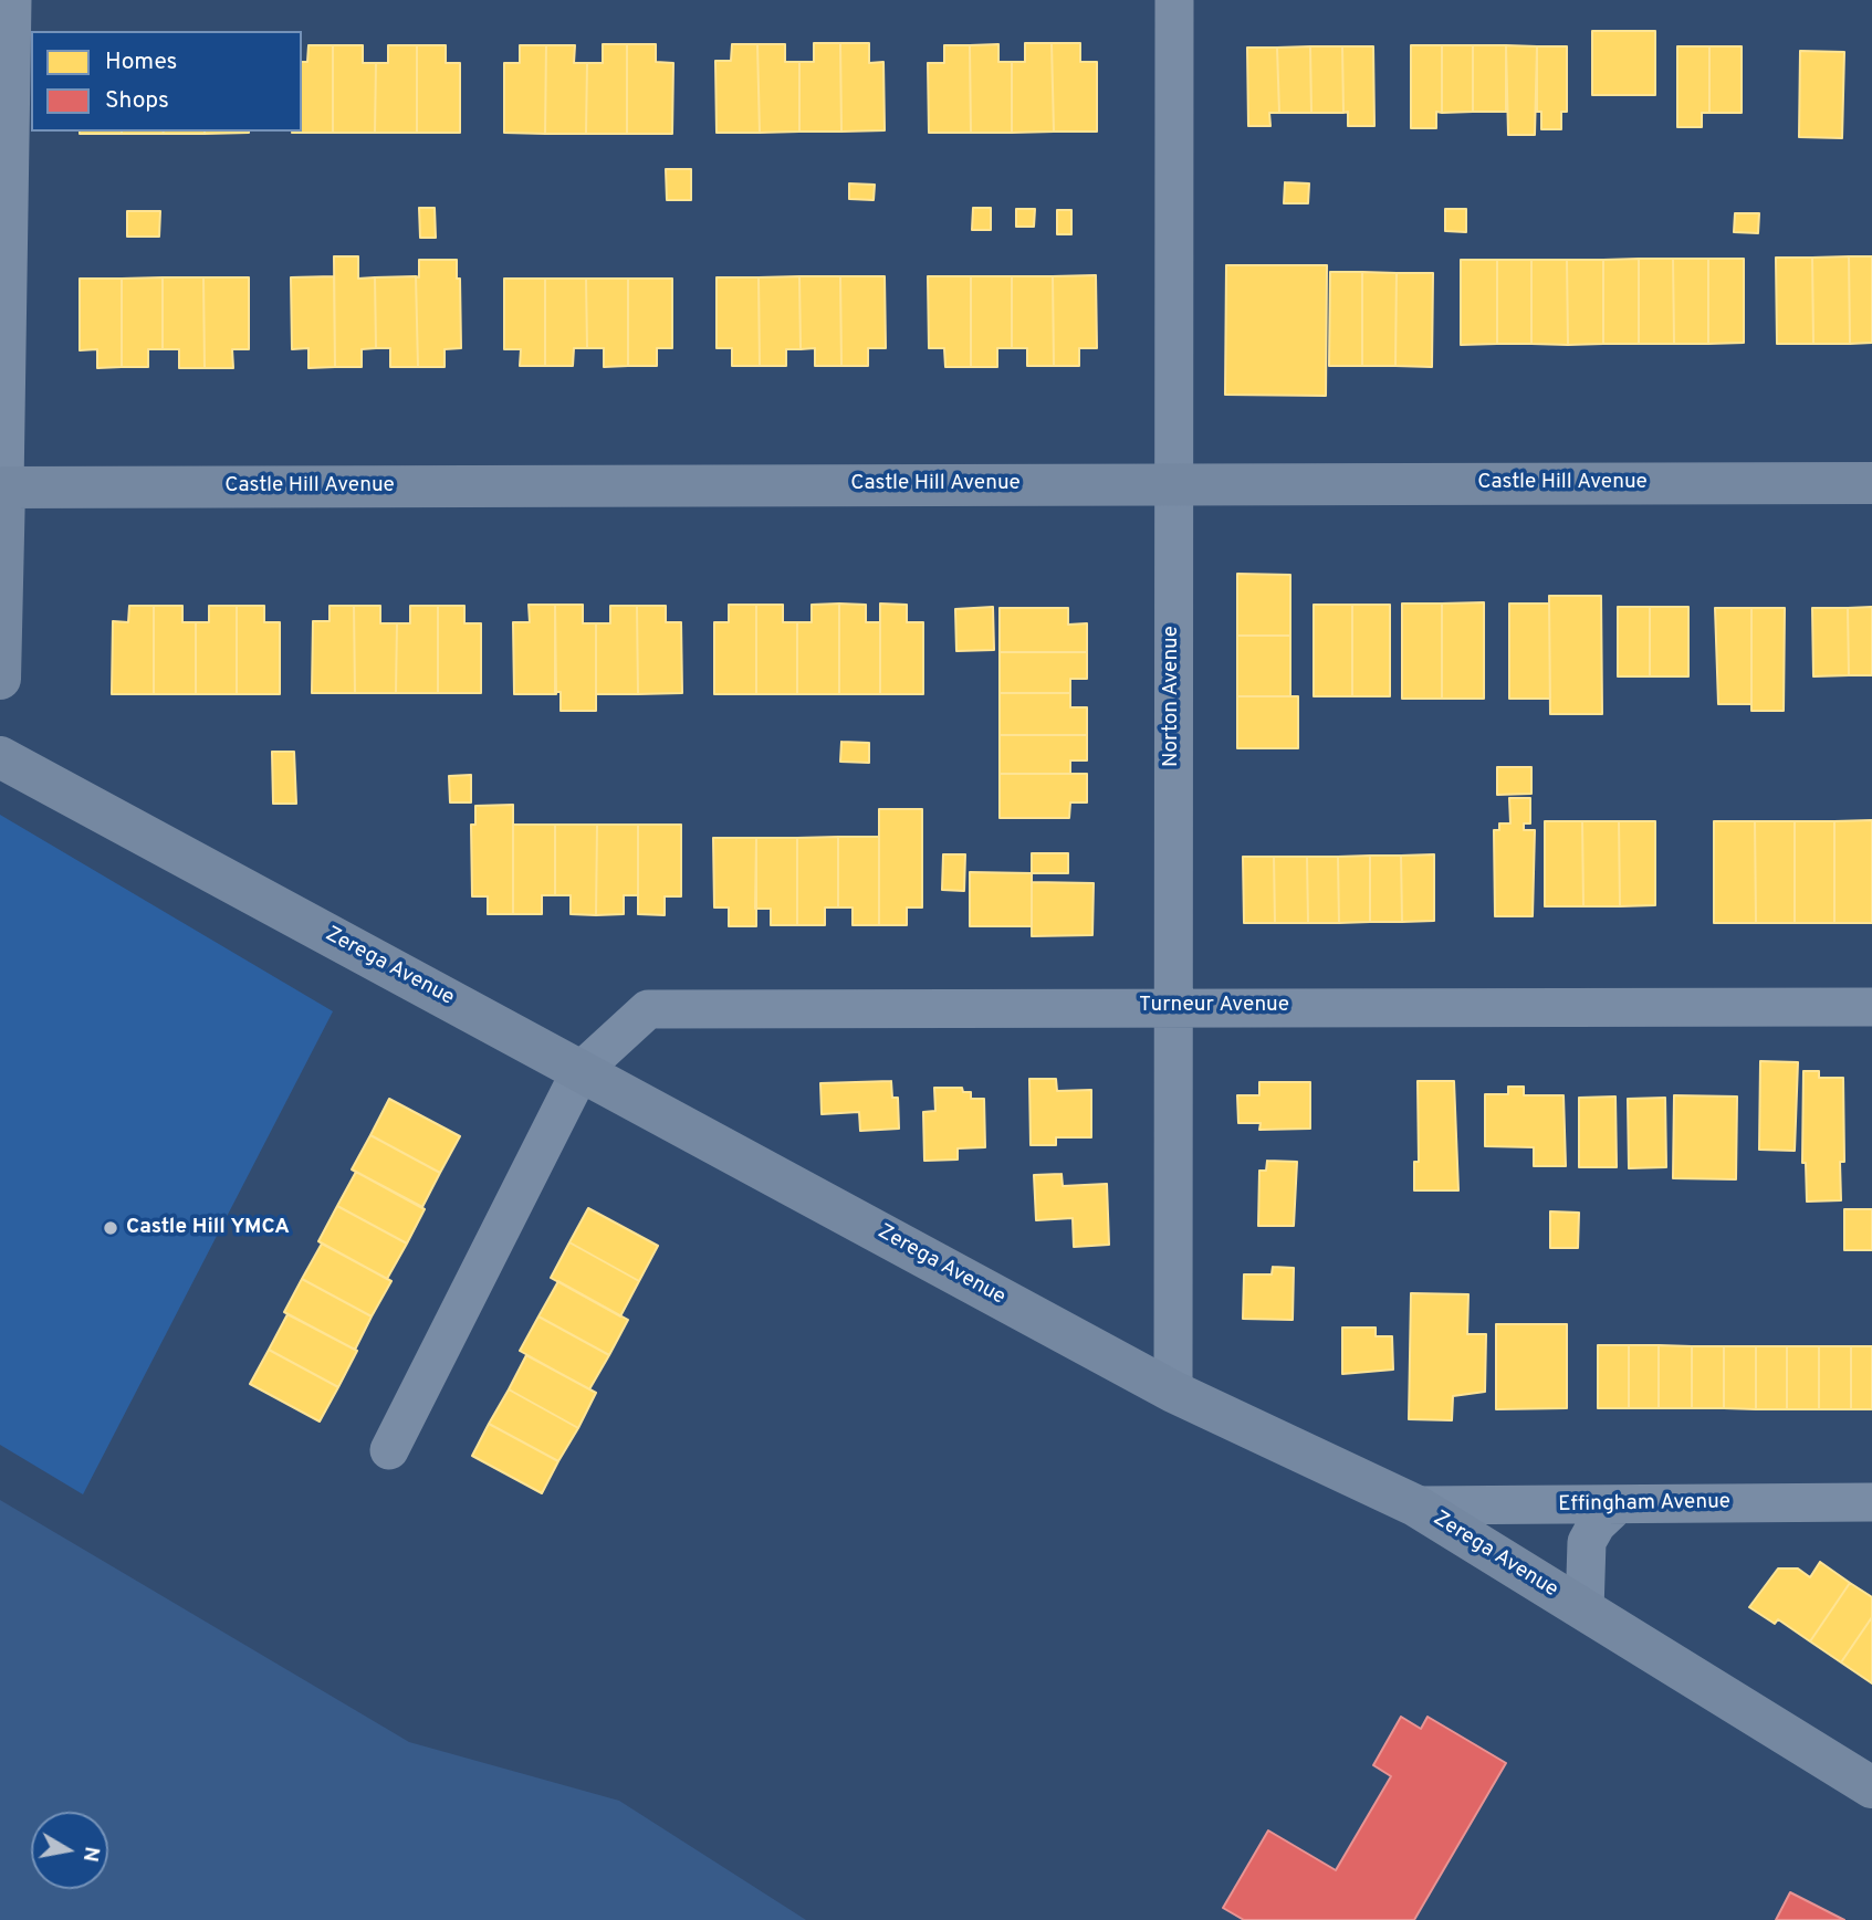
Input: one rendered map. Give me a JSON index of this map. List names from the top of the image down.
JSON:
{
  "streets": {
    "street": [
      "Castle Hill Avenue",
      "Norton Avenue",
      "Zerega Avenue",
      "Turneur Avenue",
      "Effingham Avenue"
    ]
  },
  "crossings": [
    ["Castle Hill Avenue", "Norton Avenue"],
    ["Norton Avenue", "Zerega Avenue"],
    ["Norton Avenue", "Turneur Avenue"],
    ["Zerega Avenue", "Turneur Avenue"],
    ["Zerega Avenue", "Effingham Avenue"]
  ],
  "places": ["Castle Hill YMCA"],
  "legend": ["Homes", "Shops"],
  "north": "right"
}
